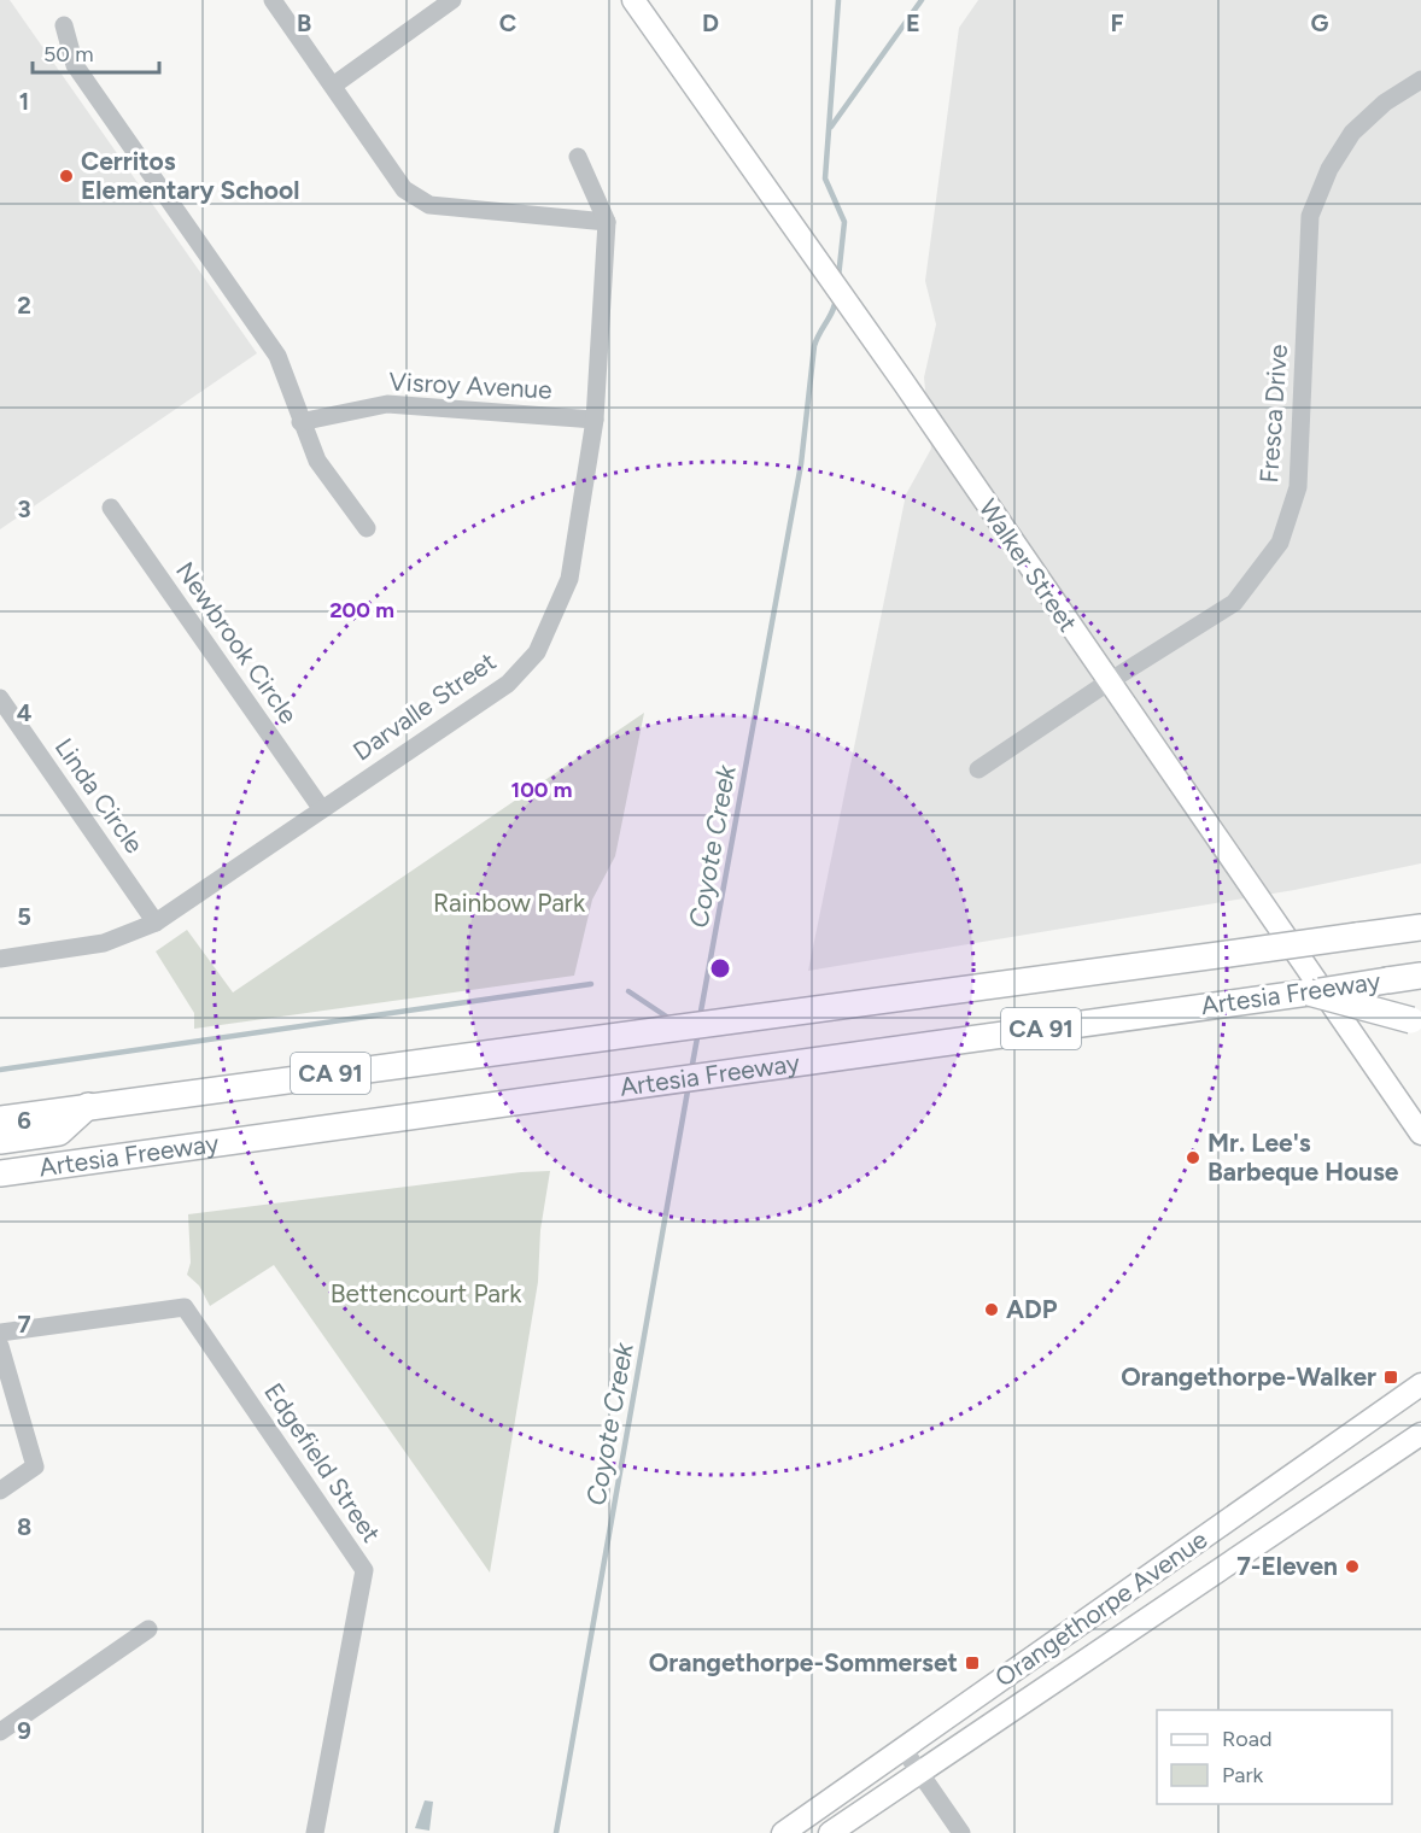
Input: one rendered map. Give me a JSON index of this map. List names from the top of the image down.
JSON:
{
  "streets": {
    "highway": ["Artesia Freeway", "CA 91"],
    "main road": ["Walker Street", "Orangethorpe Avenue"],
    "street": [
      "Visroy Avenue",
      "Fresca Drive",
      "Newbrook Circle",
      "Darvalle Street",
      "Linda Circle",
      "Edgefield Street"
    ]
  },
  "crossings": [
    ["Visroy Avenue", "Darvalle Street"],
    ["Fresca Drive", "Walker Street"],
    ["Newbrook Circle", "Darvalle Street"],
    ["Darvalle Street", "Linda Circle"]
  ],
  "water": ["Coyote Creek"],
  "parks": ["Rainbow Park", "Bettencourt Park"],
  "places": {
    "other": [
      "Cerritos Elementary School",
      "Mr. Lee's Barbeque House",
      "ADP",
      "7-Eleven"
    ],
    "transit": ["Orangethorpe-Walker", "Orangethorpe-Sommerset"]
  },
  "legend": ["Road", "Park"],
  "scale_bar": "50 m",
  "grid": {
    "columns": [
      "B",
      "C",
      "D",
      "E",
      "F",
      "G"
    ],
    "rows": [
      "1",
      "2",
      "3",
      "4",
      "5",
      "6",
      "7",
      "8",
      "9"
    ]
  },
  "rings": ["200 m", "100 m"]
}
